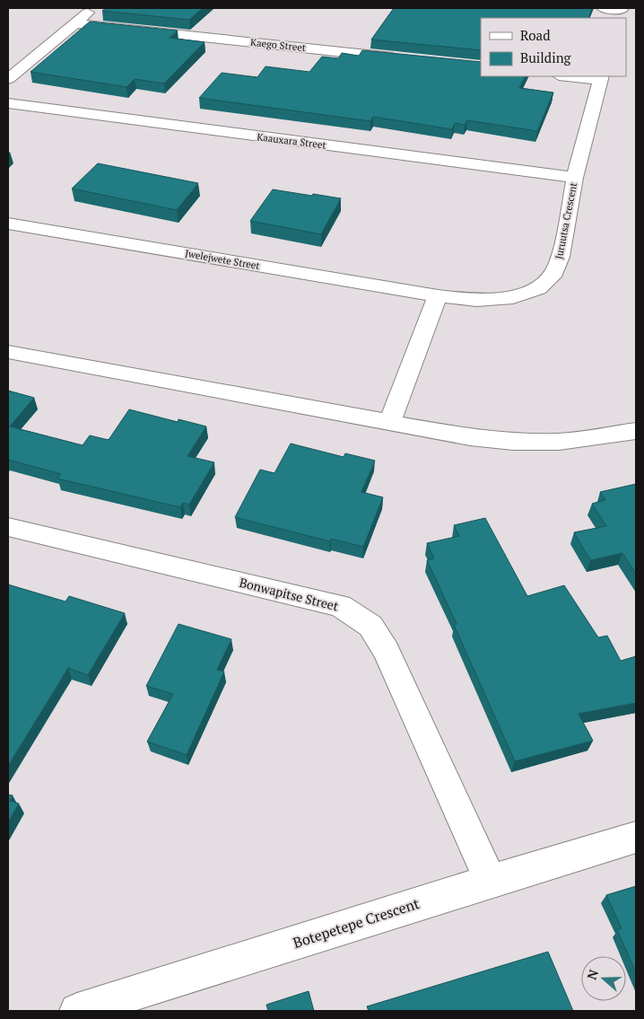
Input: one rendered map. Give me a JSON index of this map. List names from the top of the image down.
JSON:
{
  "streets": {
    "street": [
      "Kaego Street",
      "Kaauxara Street",
      "Juruutsa Crescent",
      "Jwelejwete Street",
      "Bonwapitse Street",
      "Botepetepe Crescent"
    ]
  },
  "crossings": [
    ["Kaauxara Street", "Juruutsa Crescent"],
    ["Juruutsa Crescent", "Jwelejwete Street"],
    ["Bonwapitse Street", "Botepetepe Crescent"]
  ],
  "legend": ["Road", "Building"],
  "north": "left"
}
